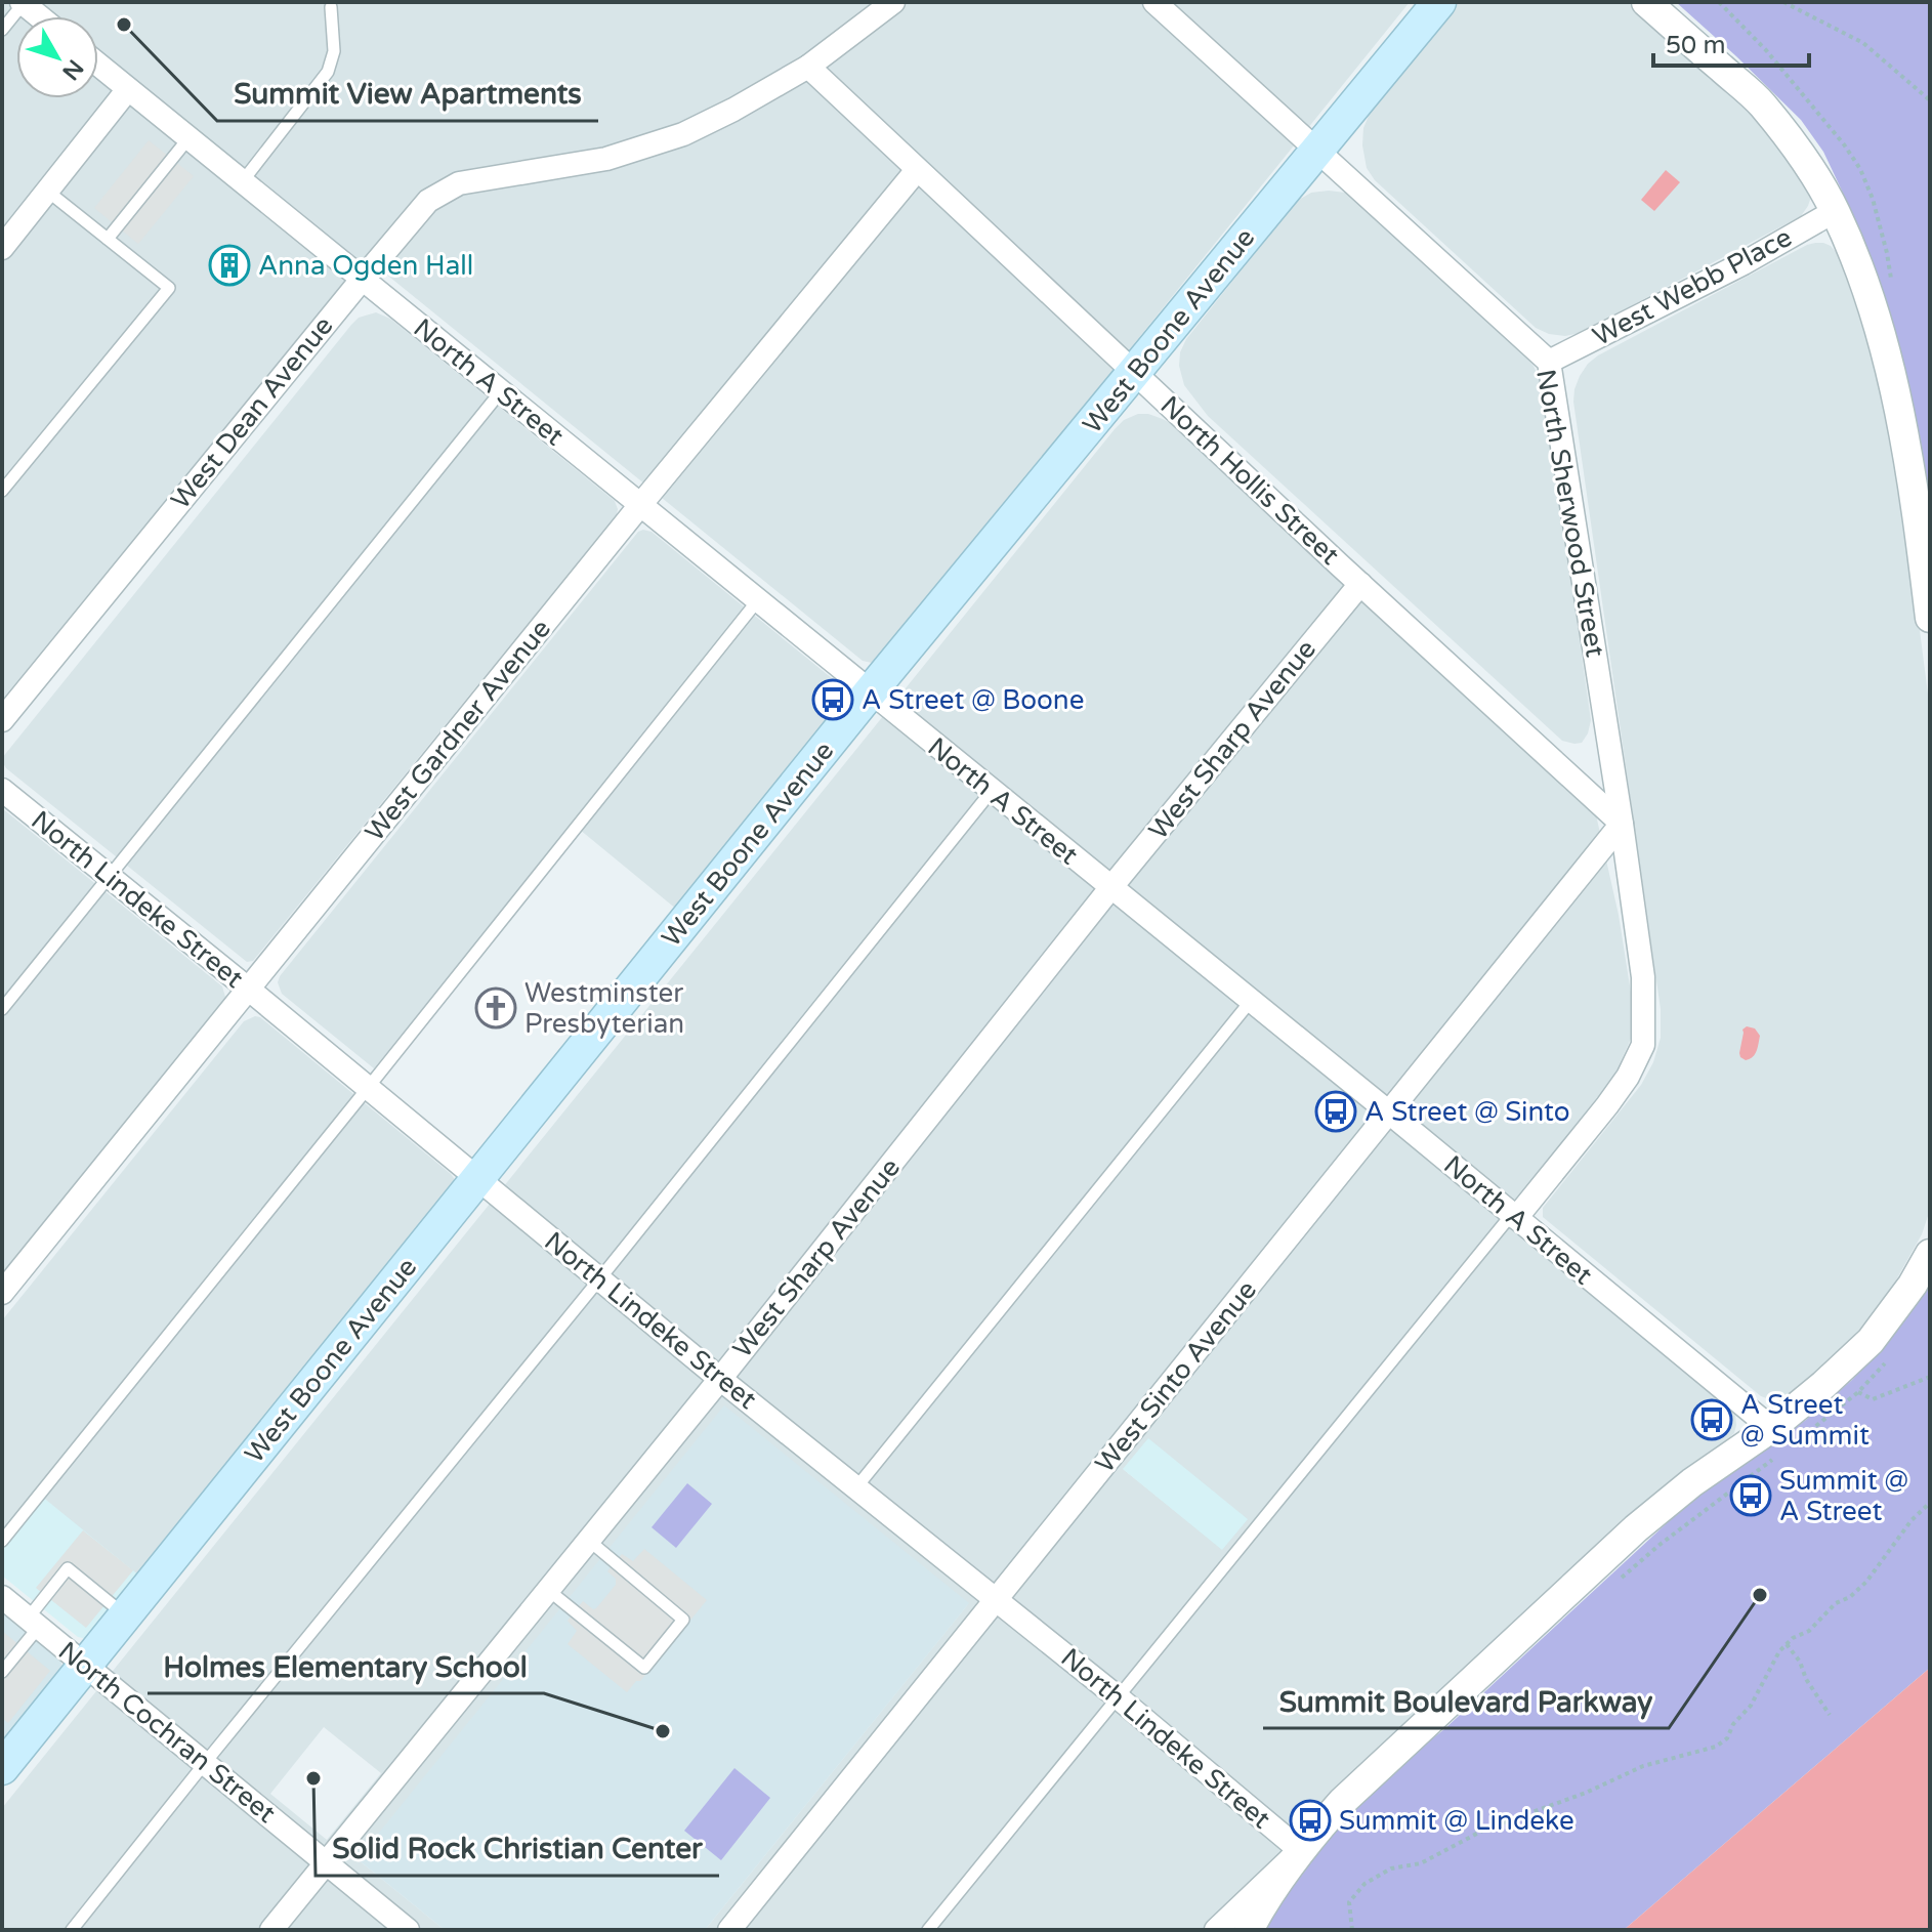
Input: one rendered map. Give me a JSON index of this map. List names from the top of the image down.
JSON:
{
  "streets": {
    "main road": ["West Boone Avenue"],
    "street": [
      "West Webb Place",
      "North A Street",
      "West Dean Avenue",
      "North Hollis Street",
      "North Sherwood Street",
      "West Gardner Avenue",
      "West Sharp Avenue",
      "North Lindeke Street",
      "West Sinto Avenue",
      "North Cochran Street"
    ]
  },
  "crossings": [
    ["West Webb Place", "North Sherwood Street"],
    ["West Boone Avenue", "North A Street"],
    ["West Boone Avenue", "North Hollis Street"],
    ["West Boone Avenue", "North Sherwood Street"],
    ["West Boone Avenue", "North Lindeke Street"],
    ["West Boone Avenue", "North Cochran Street"],
    ["North A Street", "West Dean Avenue"],
    ["North A Street", "North Sherwood Street"],
    ["North A Street", "West Gardner Avenue"],
    ["North A Street", "West Sharp Avenue"],
    ["North A Street", "West Sinto Avenue"],
    ["West Dean Avenue", "North Hollis Street"],
    ["North Hollis Street", "North Sherwood Street"],
    ["North Hollis Street", "West Gardner Avenue"],
    ["North Hollis Street", "West Sharp Avenue"],
    ["North Hollis Street", "West Sinto Avenue"],
    ["North Sherwood Street", "West Sinto Avenue"],
    ["West Gardner Avenue", "North Lindeke Street"],
    ["West Sharp Avenue", "North Lindeke Street"],
    ["West Sharp Avenue", "North Cochran Street"],
    ["North Lindeke Street", "West Sinto Avenue"]
  ],
  "places": {
    "other": [
      "Summit View Apartments",
      "Summit Boulevard Parkway",
      "Holmes Elementary School",
      "Solid Rock Christian Center"
    ],
    "building": ["Anna Ogden Hall"],
    "bus stop": [
      "A Street @ Boone",
      "A Street @ Sinto",
      "A Street @ Summit",
      "Summit @ A Street",
      "Summit @ Lindeke"
    ],
    "church": ["Westminster Presbyterian"]
  },
  "scale_bar": "50 m",
  "north": "bottom right"
}
